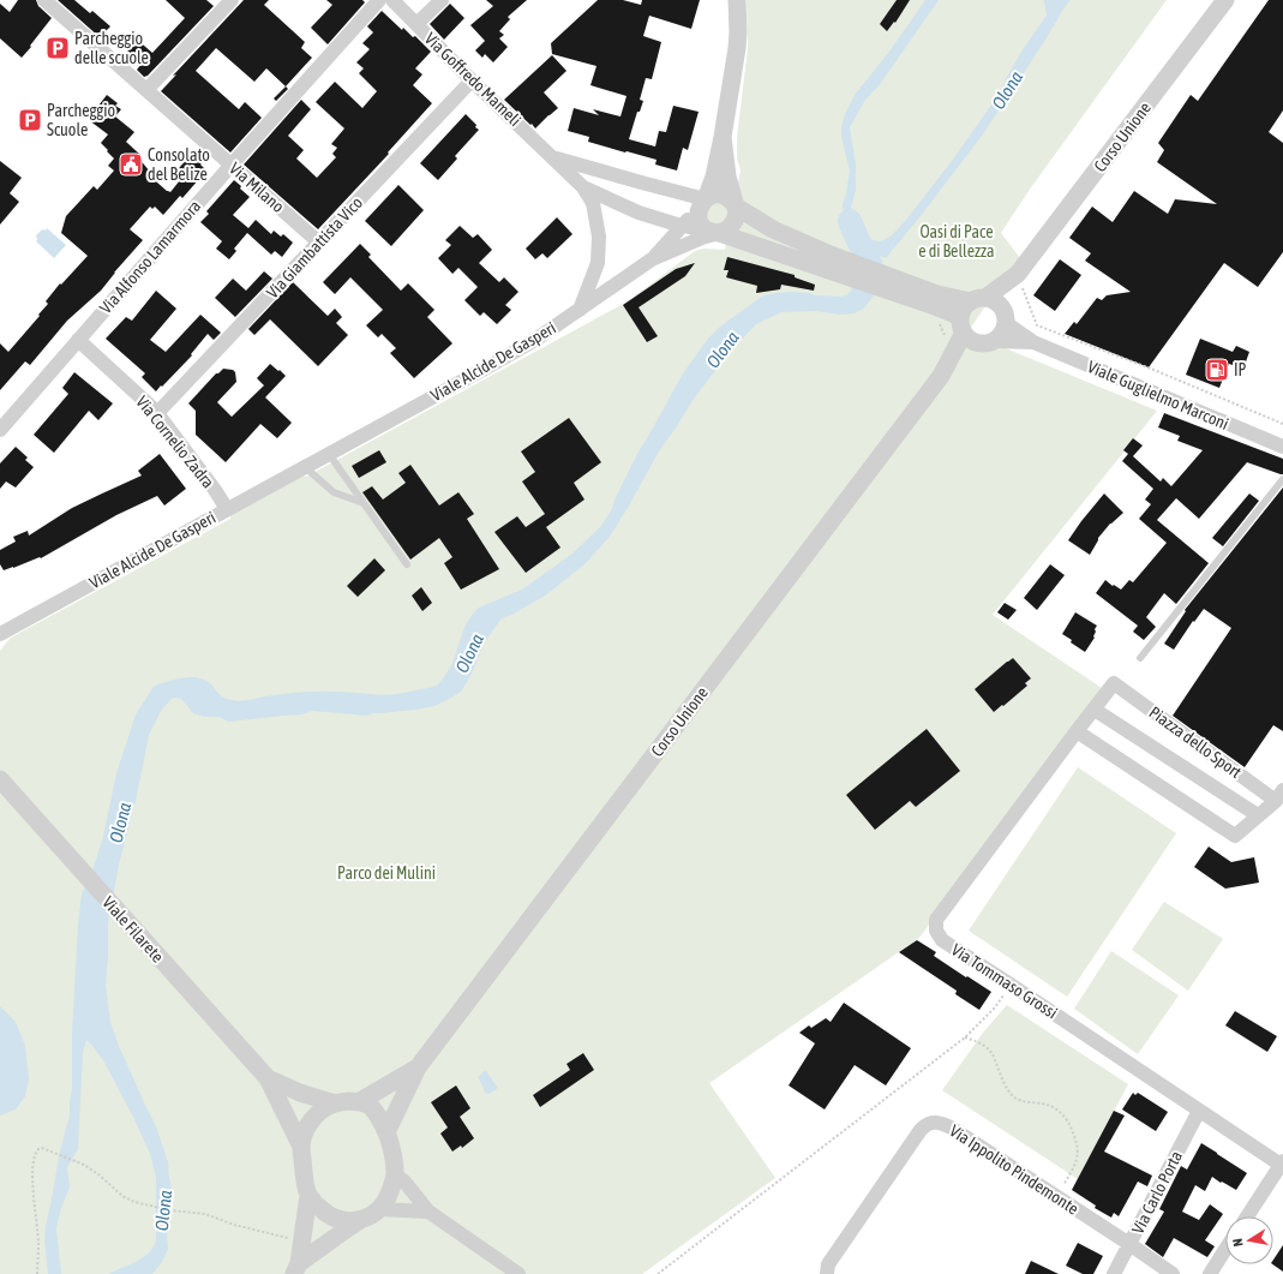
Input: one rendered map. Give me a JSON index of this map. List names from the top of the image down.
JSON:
{
  "streets": {
    "street": [
      "Via Goffredo Mameli",
      "Corso Unione",
      "Via Milano",
      "Via Giambattista Vico",
      "Via Alfonso Lamarmora",
      "Viale Alcide De Gasperi",
      "Viale Guglielmo Marconi",
      "Via Cornelio Zadra",
      "Piazza dello Sport",
      "Viale Filarete",
      "Via Tommaso Grossi",
      "Via Ippolito Pindemonte",
      "Via Carlo Porta"
    ]
  },
  "crossings": [
    ["Via Goffredo Mameli", "Via Giambattista Vico"],
    ["Via Goffredo Mameli", "Viale Alcide De Gasperi"],
    ["Via Goffredo Mameli", "Viale Guglielmo Marconi"],
    ["Corso Unione", "Viale Guglielmo Marconi"],
    ["Corso Unione", "Viale Filarete"],
    ["Via Milano", "Via Giambattista Vico"],
    ["Via Milano", "Via Alfonso Lamarmora"],
    ["Via Giambattista Vico", "Via Cornelio Zadra"],
    ["Via Alfonso Lamarmora", "Via Cornelio Zadra"],
    ["Viale Alcide De Gasperi", "Via Cornelio Zadra"],
    ["Piazza dello Sport", "Via Tommaso Grossi"],
    ["Via Tommaso Grossi", "Via Carlo Porta"],
    ["Via Ippolito Pindemonte", "Via Carlo Porta"]
  ],
  "water": ["Olona"],
  "parks": ["Oasi di Pace e di Bellezza", "Parco dei Mulini"],
  "places": {
    "parking": ["Parcheggio delle scuole", "Parcheggio Scuole"],
    "public building": ["Consolato del Belize"],
    "fuel station": ["IP"]
  },
  "north": "left"
}
